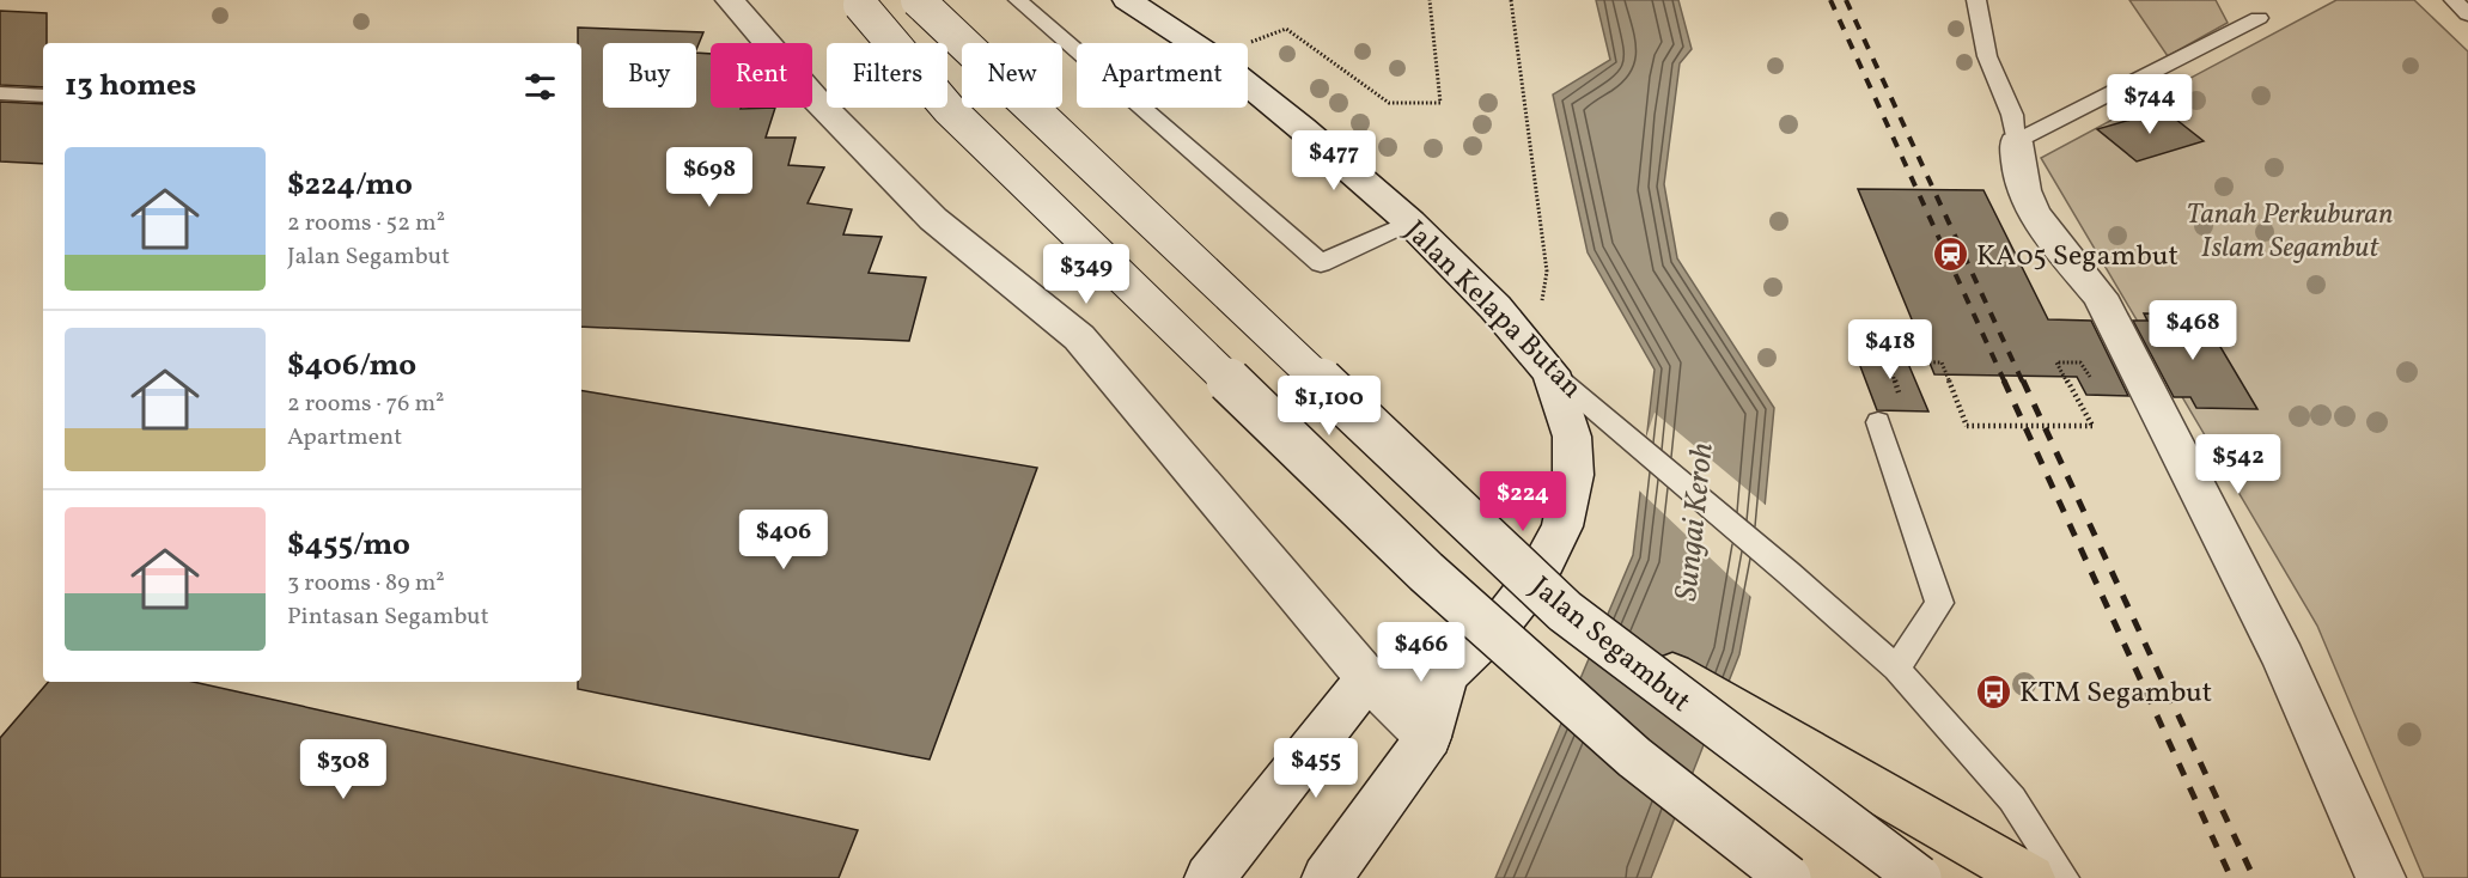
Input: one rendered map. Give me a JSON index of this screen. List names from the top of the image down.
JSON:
{
  "streets": {
    "main road": ["Jalan Kelapa Butan", "Jalan Segambut"]
  },
  "water": ["Sungai Keroh"],
  "parks": ["Tanah Perkuburan Islam Segambut"],
  "places": {
    "station": ["KA05 Segambut"],
    "bus stop": ["KTM Segambut"]
  },
  "page": {
    "chip": [
      "Buy",
      "Rent",
      "Filters",
      "New",
      "Apartment"
    ],
    "heading": "13 homes",
    "price": [
      "$744",
      "$477",
      "$698",
      "$349",
      "$468",
      "$418",
      "$1,100",
      "$542",
      "$224",
      "$406",
      "$466",
      "$455",
      "$308"
    ],
    "list": [
      {
        "name": "$224/mo",
        "note": "2 rooms · 52 m² · Jalan Segambut"
      },
      {
        "name": "$406/mo",
        "note": "2 rooms · 76 m² · Apartment"
      },
      {
        "name": "$455/mo",
        "note": "3 rooms · 89 m² · Pintasan Segambut"
      }
    ]
  }
}
